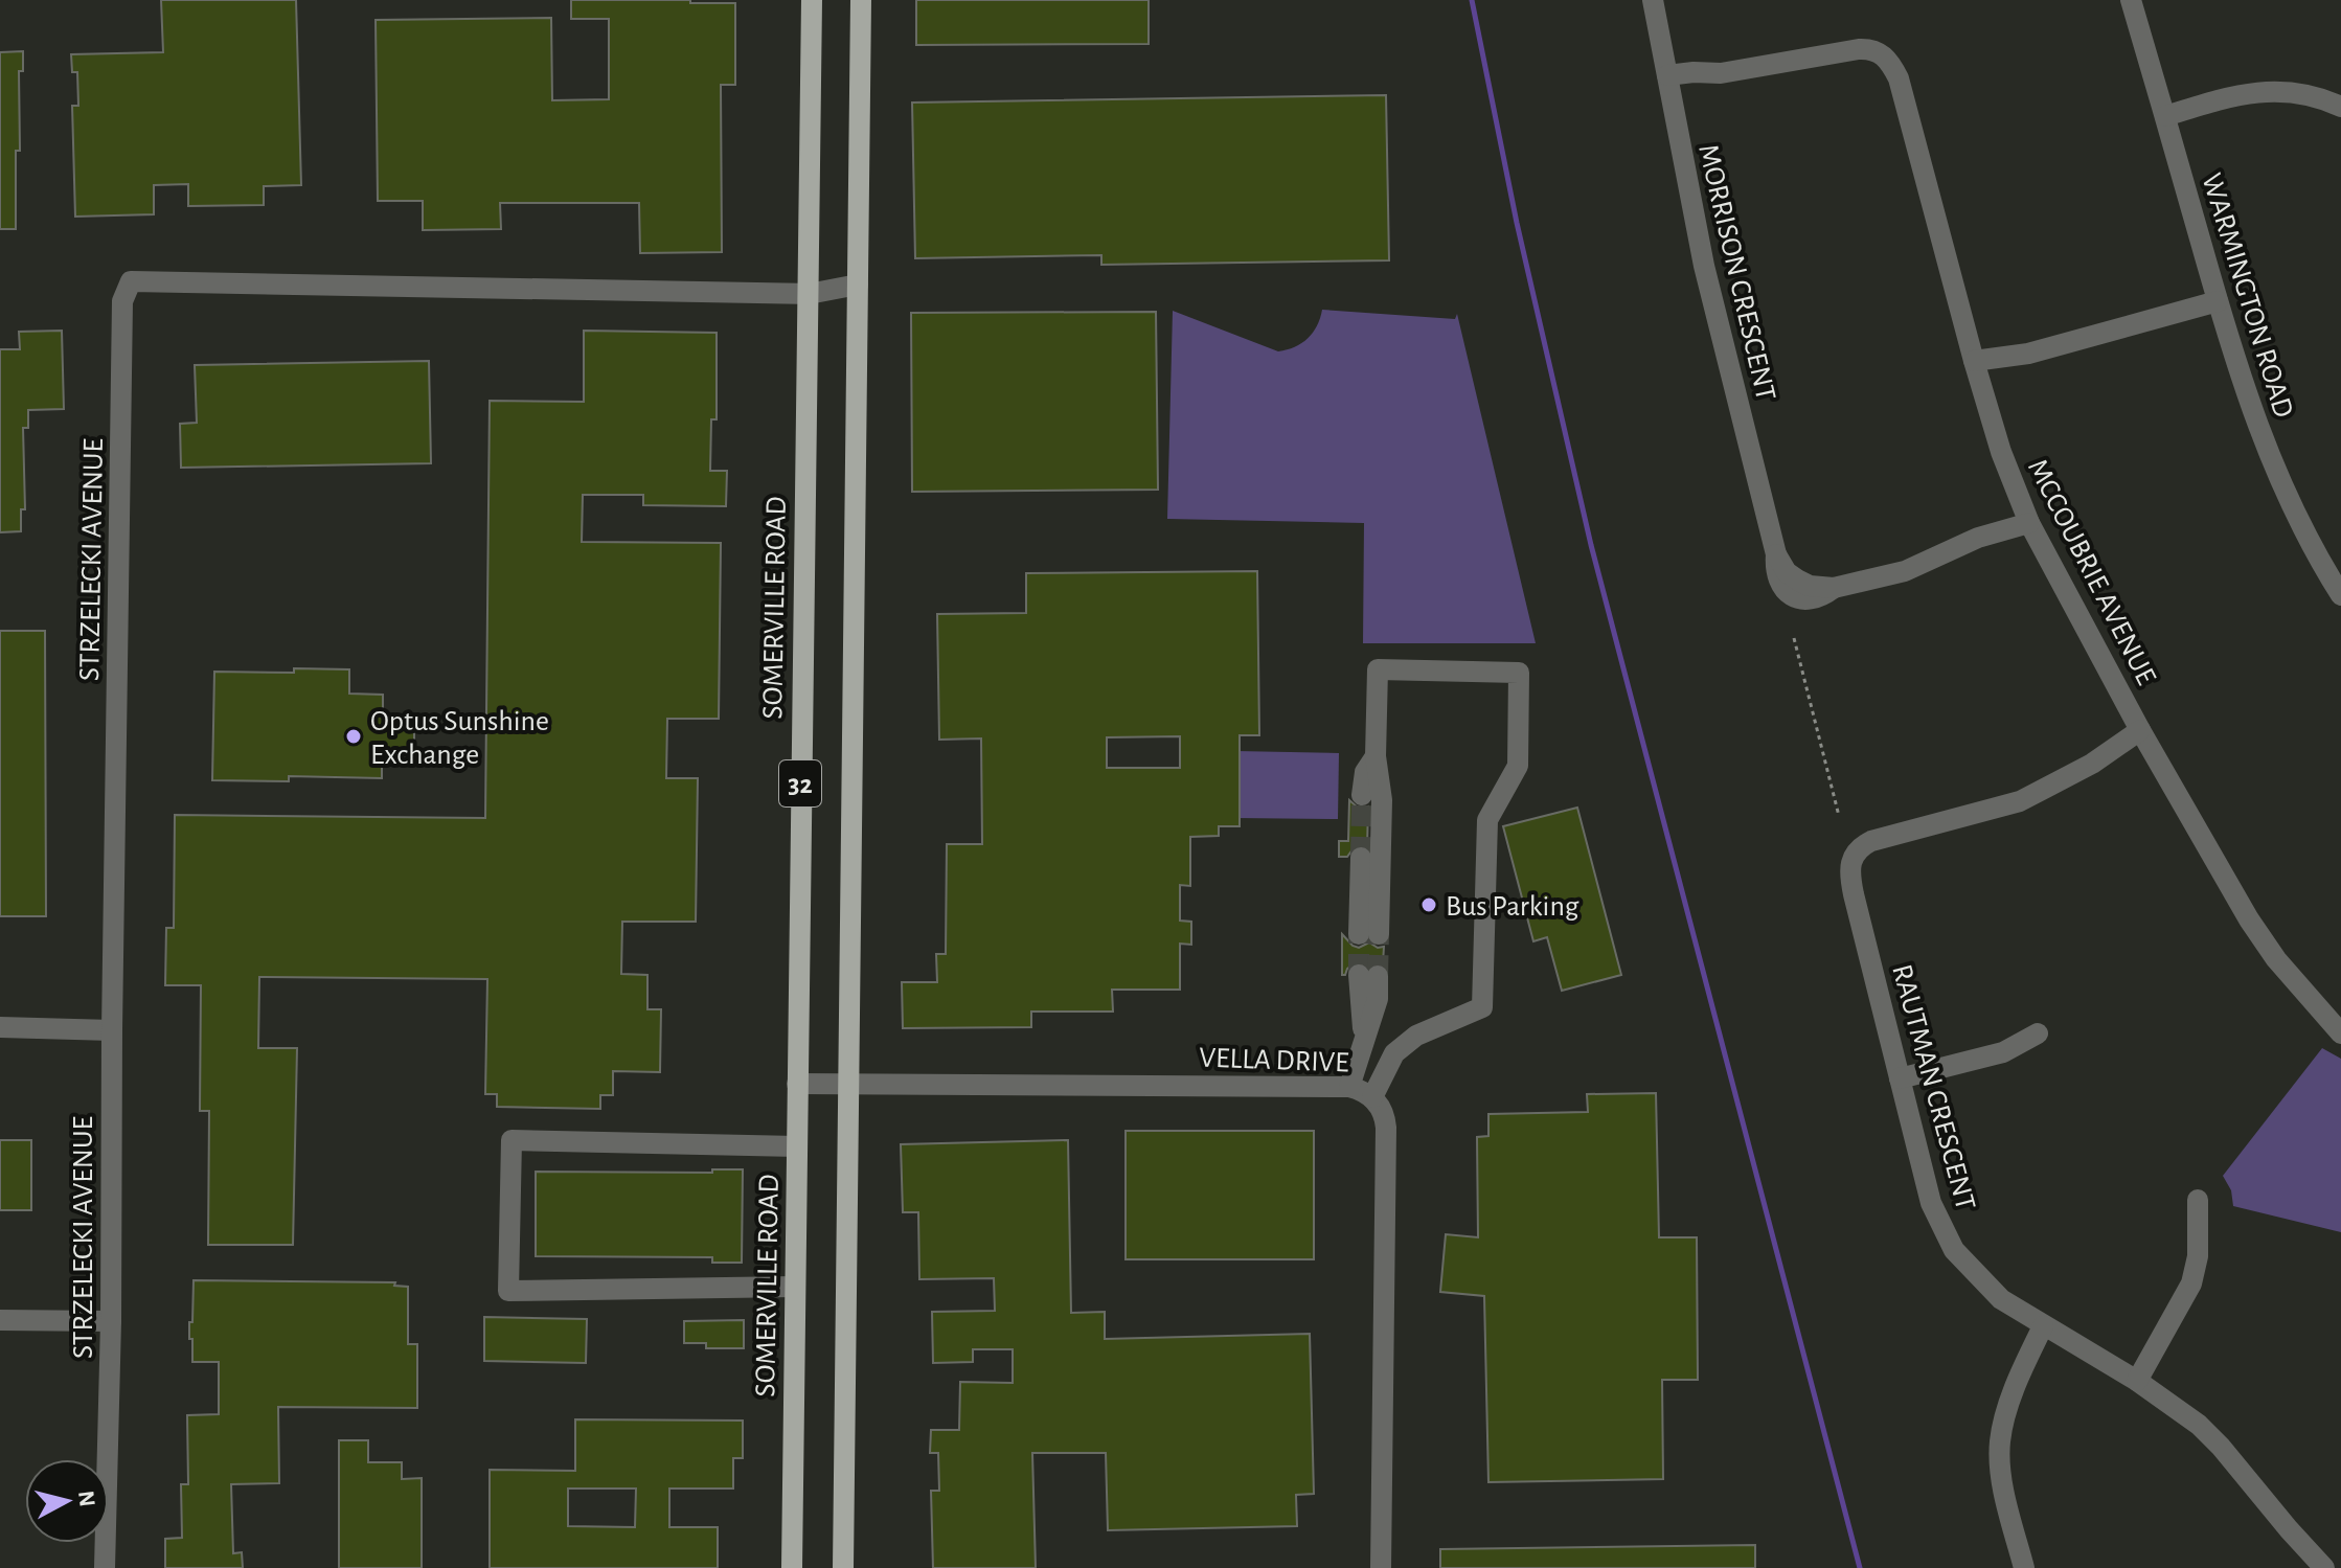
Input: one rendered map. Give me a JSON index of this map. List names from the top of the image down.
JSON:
{
  "streets": {
    "main road": ["SOMERVILLE ROAD", "32"],
    "street": [
      "MORRISON CRESCENT",
      "WARMINGTON ROAD",
      "STRZELECKI AVENUE",
      "MCCOUBRIE AVENUE",
      "VELLA DRIVE",
      "RAUTMAN CRESCENT"
    ]
  },
  "crossings": [
    ["MORRISON CRESCENT", "MCCOUBRIE AVENUE"],
    ["STRZELECKI AVENUE", "SOMERVILLE ROAD"],
    ["STRZELECKI AVENUE", "32"],
    ["MCCOUBRIE AVENUE", "RAUTMAN CRESCENT"],
    ["SOMERVILLE ROAD", "VELLA DRIVE"],
    ["32", "VELLA DRIVE"]
  ],
  "places": ["Optus Sunshine Exchange", "Bus Parking"],
  "north": "right"
}
